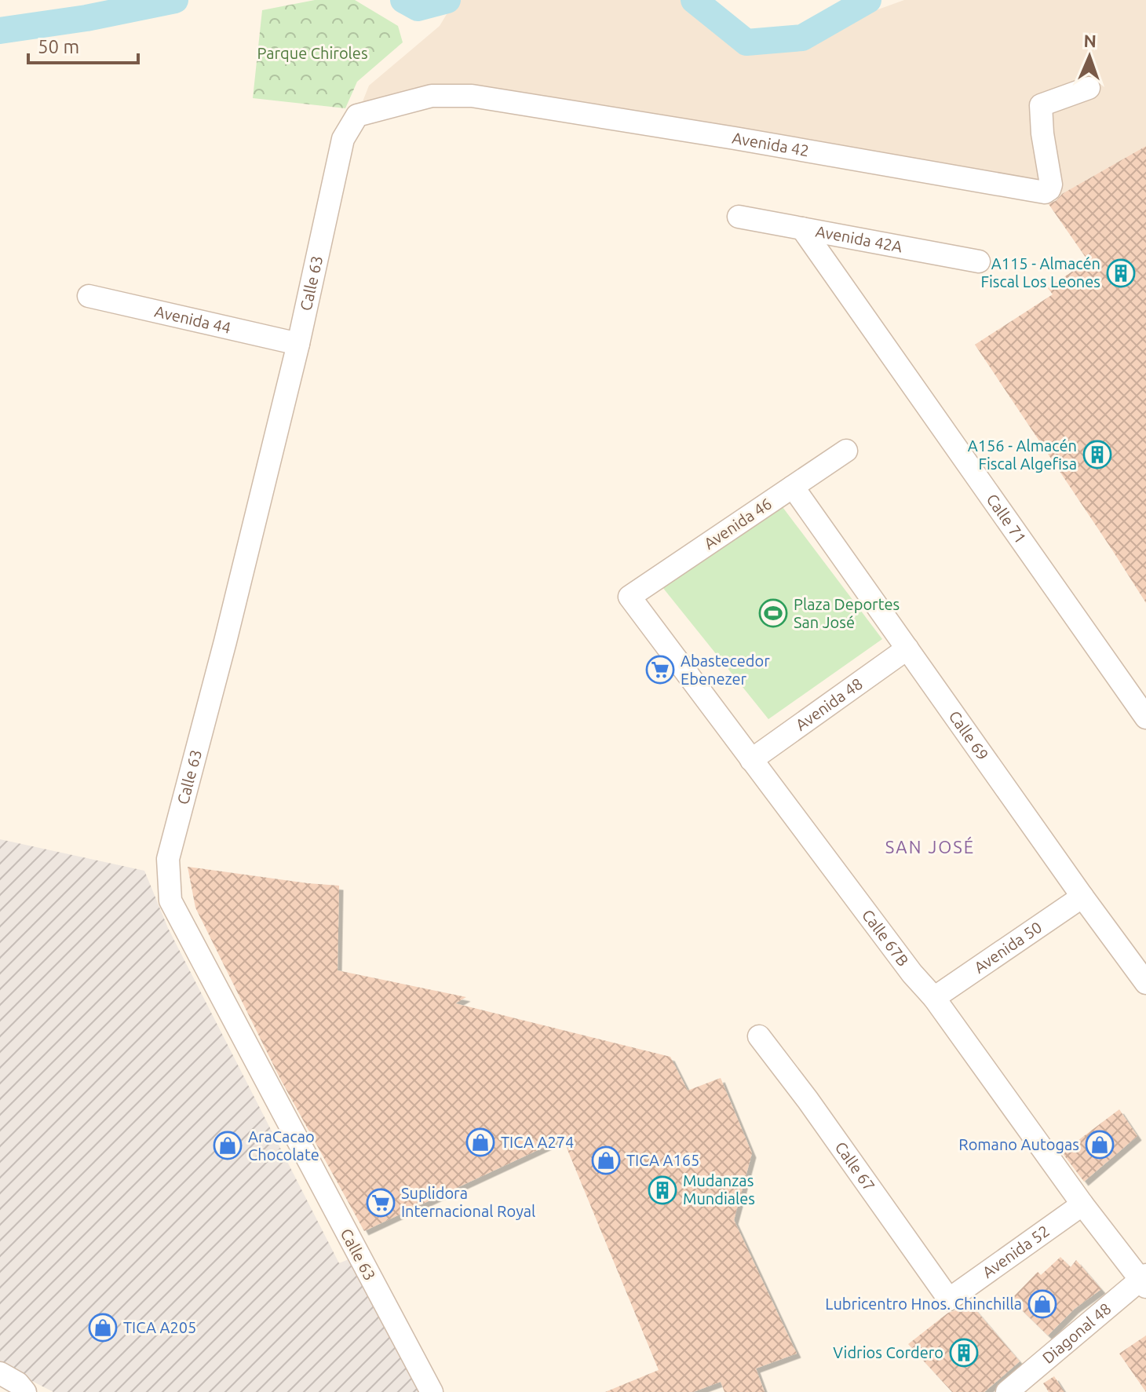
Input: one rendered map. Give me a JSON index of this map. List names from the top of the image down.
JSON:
{
  "streets": {
    "street": [
      "Avenida 42",
      "Avenida 42A",
      "Calle 63",
      "Avenida 44",
      "Calle 71",
      "Avenida 46",
      "Avenida 48",
      "Calle 69",
      "Calle 67B",
      "Avenida 50",
      "Calle 67",
      "Avenida 52",
      "Diagonal 48"
    ]
  },
  "crossings": [
    ["Avenida 42", "Calle 63"],
    ["Avenida 42A", "Calle 71"],
    ["Calle 63", "Avenida 44"],
    ["Avenida 46", "Calle 69"],
    ["Avenida 46", "Calle 67B"],
    ["Avenida 48", "Calle 69"],
    ["Avenida 48", "Calle 67B"],
    ["Calle 69", "Avenida 50"],
    ["Calle 67B", "Avenida 50"],
    ["Calle 67B", "Avenida 52"],
    ["Calle 67B", "Diagonal 48"],
    ["Calle 67", "Avenida 52"]
  ],
  "districts": ["SAN JOSÉ"],
  "parks": ["Parque Chiroles"],
  "places": {
    "building": [
      "A115 - Almacén Fiscal Los Leones",
      "A156 - Almacén Fiscal Algefisa",
      "Mudanzas Mundiales",
      "Vidrios Cordero"
    ],
    "sports": ["Plaza Deportes San José"],
    "supermarket": ["Abastecedor Ebenezer", "Suplidora Internacional Royal"],
    "shop": [
      "TICA A274",
      "Romano Autogas",
      "AraCacao Chocolate",
      "TICA A165",
      "Lubricentro Hnos. Chinchilla",
      "TICA A205"
    ]
  },
  "scale_bar": "50 m",
  "north": "top"
}
